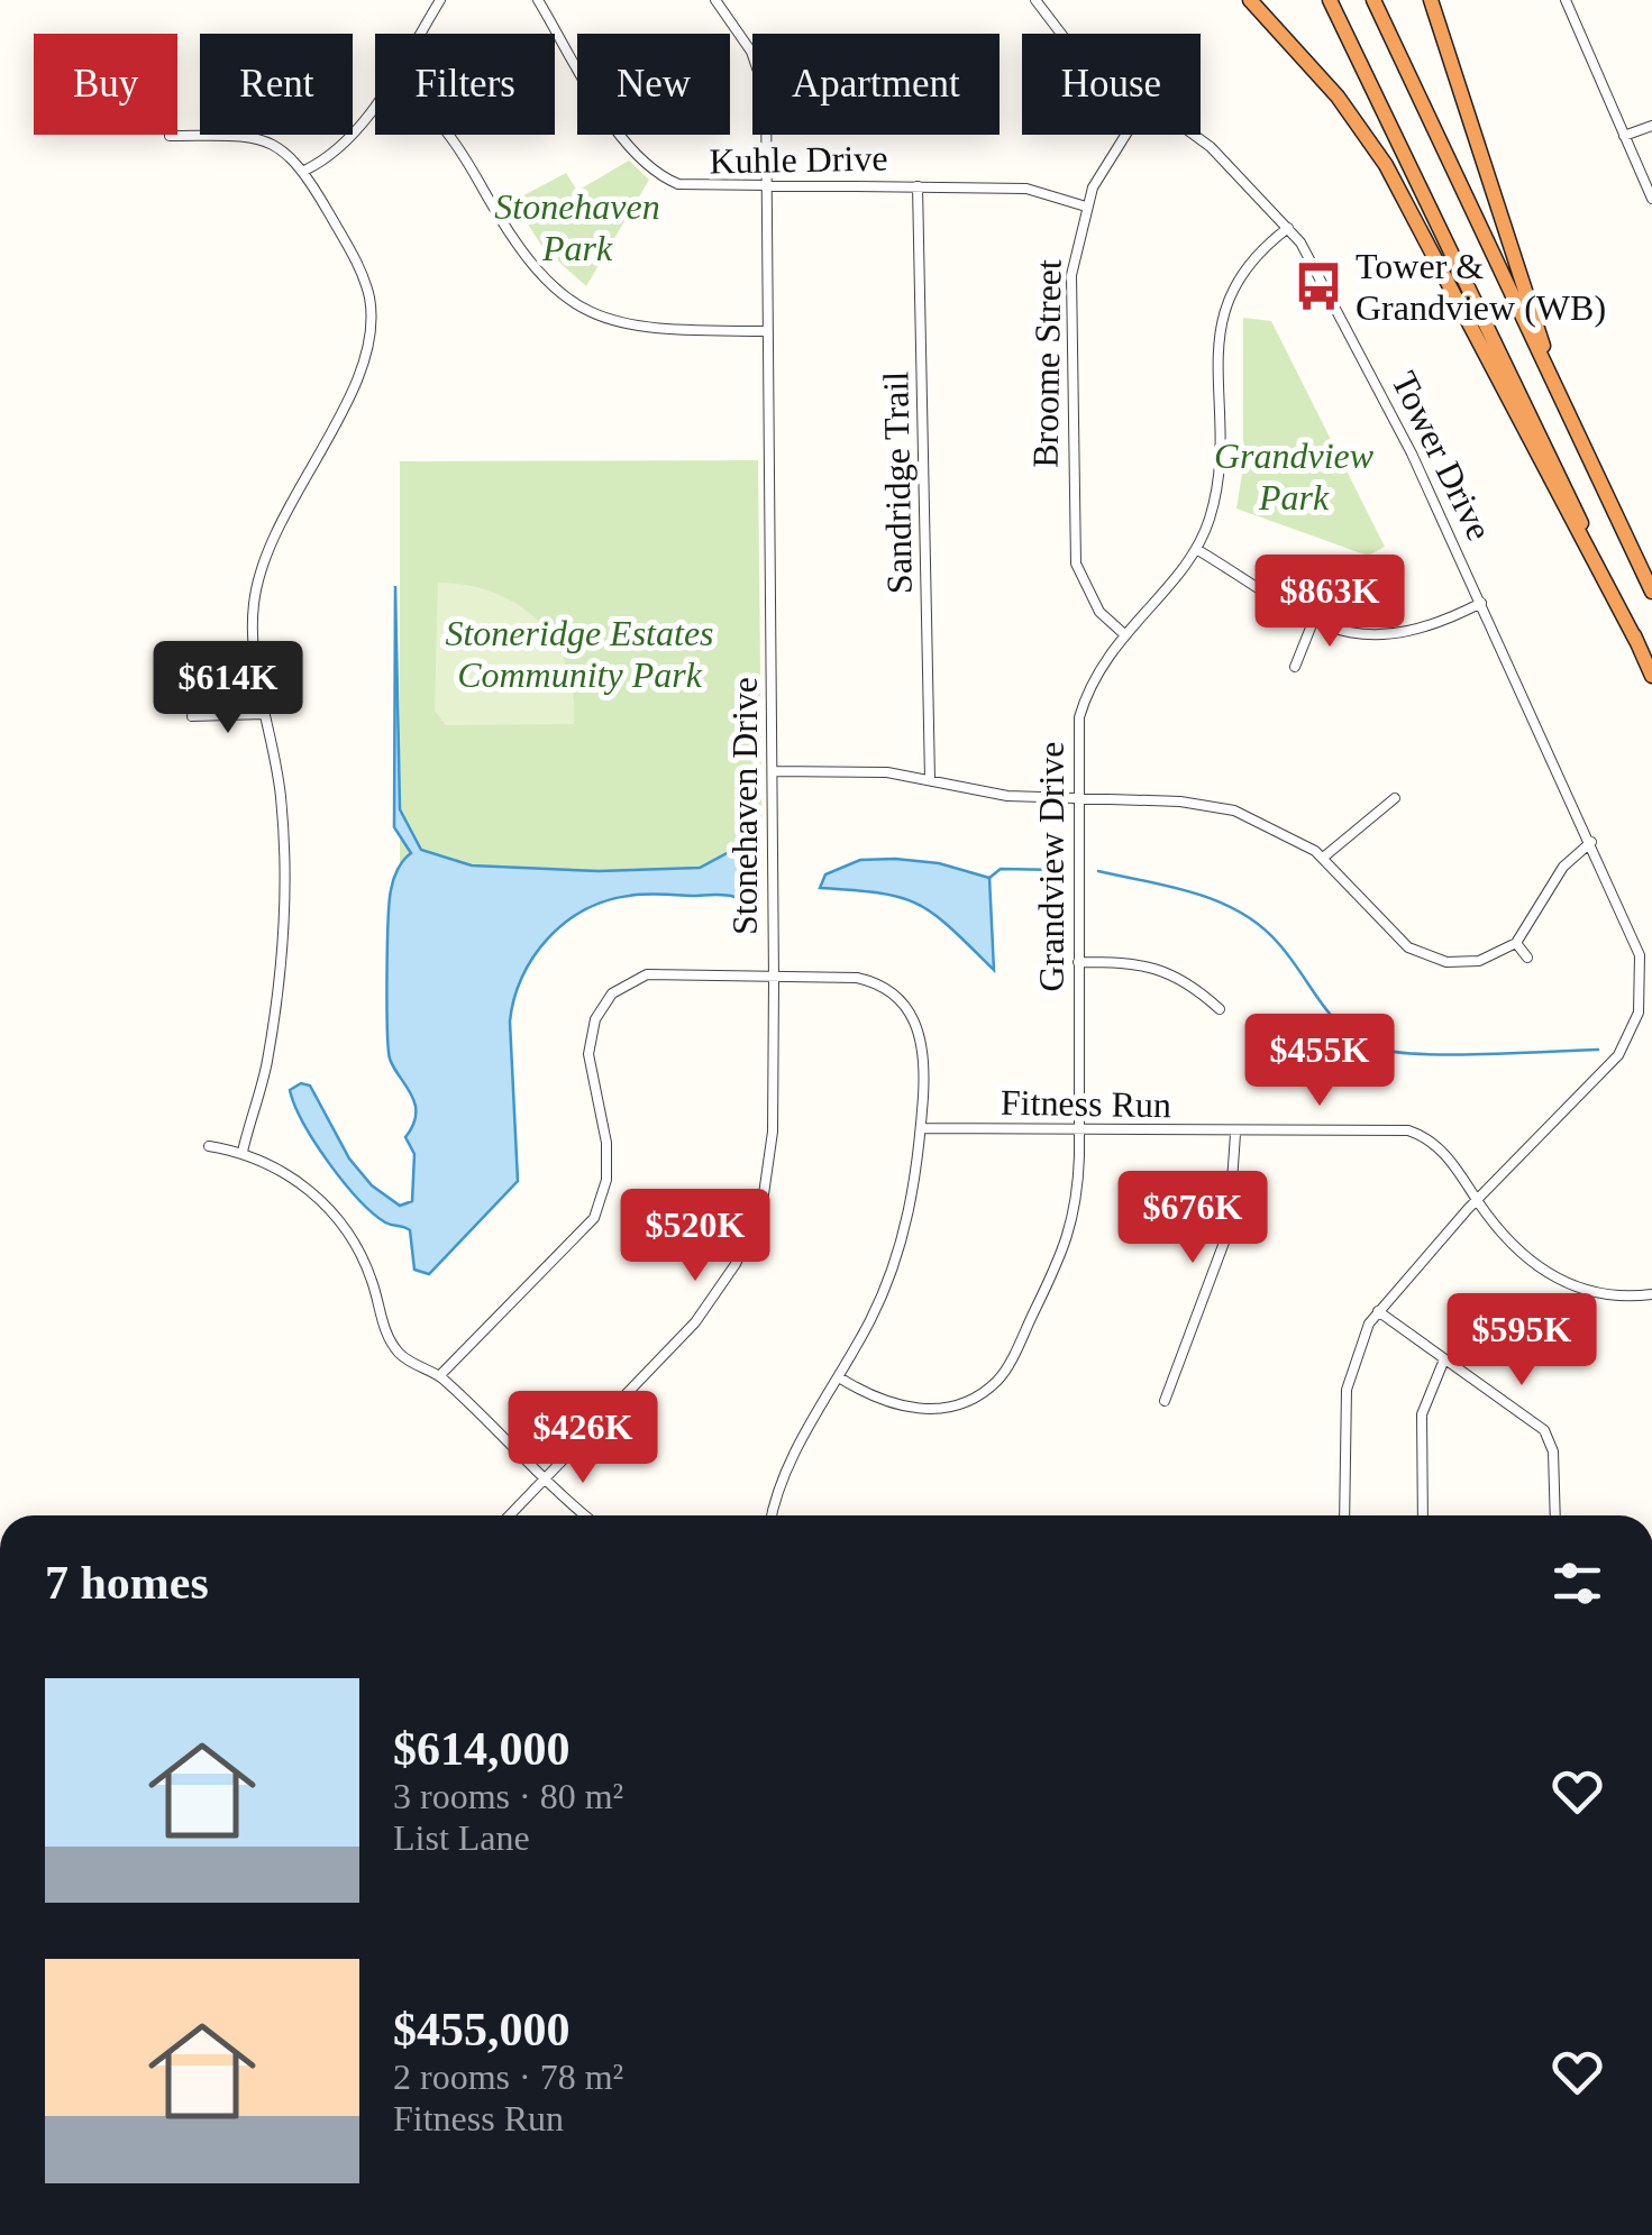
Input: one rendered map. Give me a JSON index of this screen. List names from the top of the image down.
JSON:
{
  "streets": {
    "street": [
      "Kuhle Drive",
      "Broome Street",
      "Tower Drive",
      "Sandridge Trail",
      "Stonehaven Drive",
      "Grandview Drive",
      "Fitness Run"
    ]
  },
  "crossings": [
    ["Kuhle Drive", "Broome Street"],
    ["Kuhle Drive", "Sandridge Trail"],
    ["Kuhle Drive", "Stonehaven Drive"],
    ["Broome Street", "Grandview Drive"],
    ["Tower Drive", "Grandview Drive"],
    ["Tower Drive", "Fitness Run"],
    ["Grandview Drive", "Fitness Run"]
  ],
  "parks": ["Stonehaven Park", "Grandview Park", "Stoneridge Estates Community Park"],
  "places": {
    "bus stop": ["Tower & Grandview (WB)"]
  },
  "page": {
    "chip": [
      "Buy",
      "Rent",
      "Filters",
      "New",
      "Apartment",
      "House"
    ],
    "price": [
      "$863K",
      "$614K",
      "$455K",
      "$676K",
      "$520K",
      "$595K",
      "$426K"
    ],
    "heading": "7 homes",
    "list": [
      {
        "name": "$614,000",
        "note": "3 rooms · 80 m² · List Lane"
      },
      {
        "name": "$455,000",
        "note": "2 rooms · 78 m² · Fitness Run"
      }
    ]
  }
}
